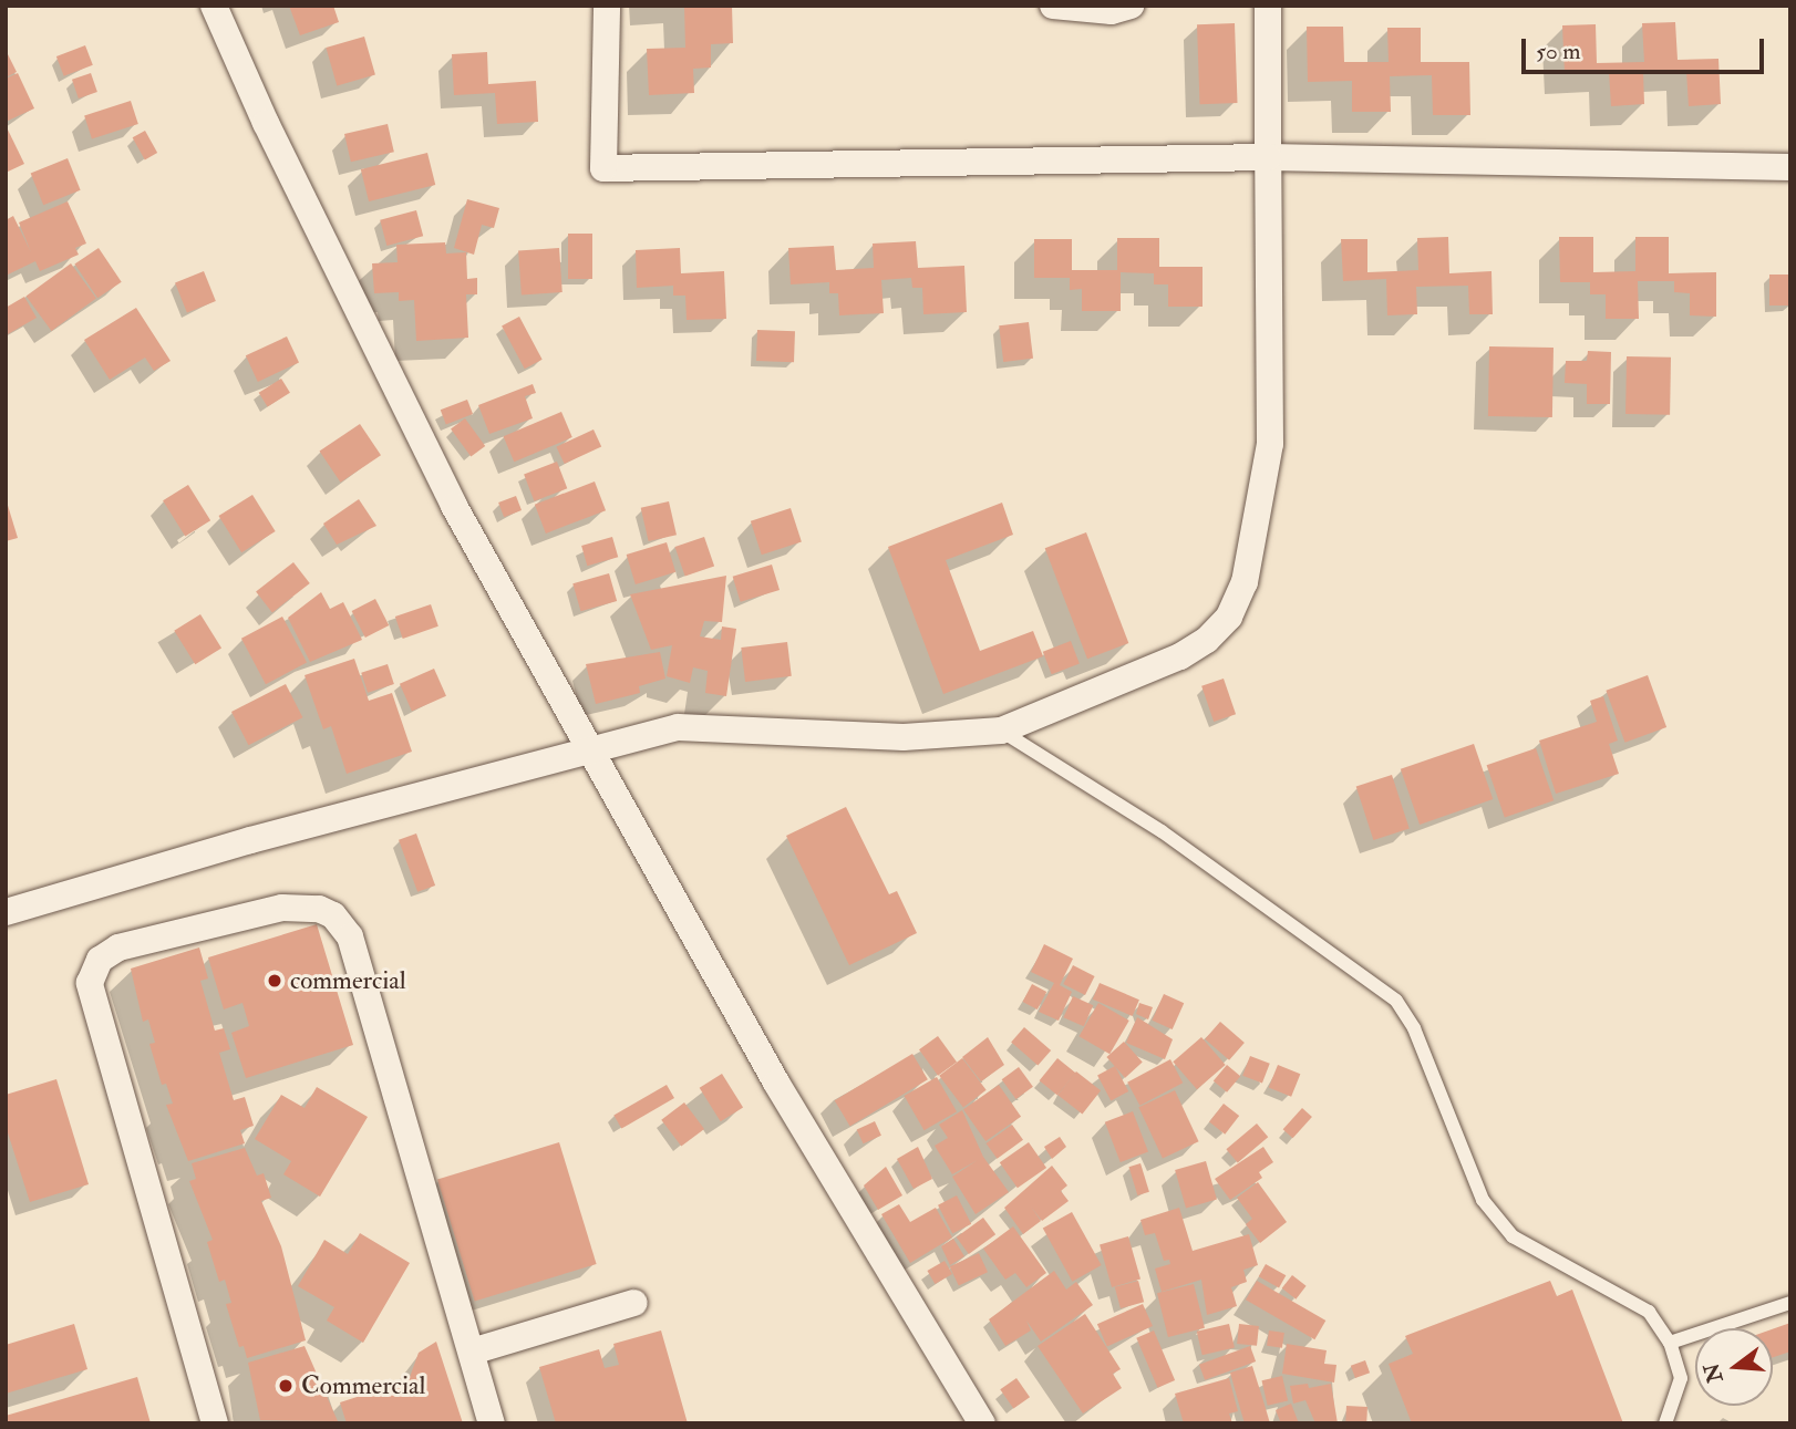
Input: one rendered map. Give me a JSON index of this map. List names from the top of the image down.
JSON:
{
  "places": ["commercial", "Commercial"],
  "scale_bar": "50 m",
  "north": "left"
}
